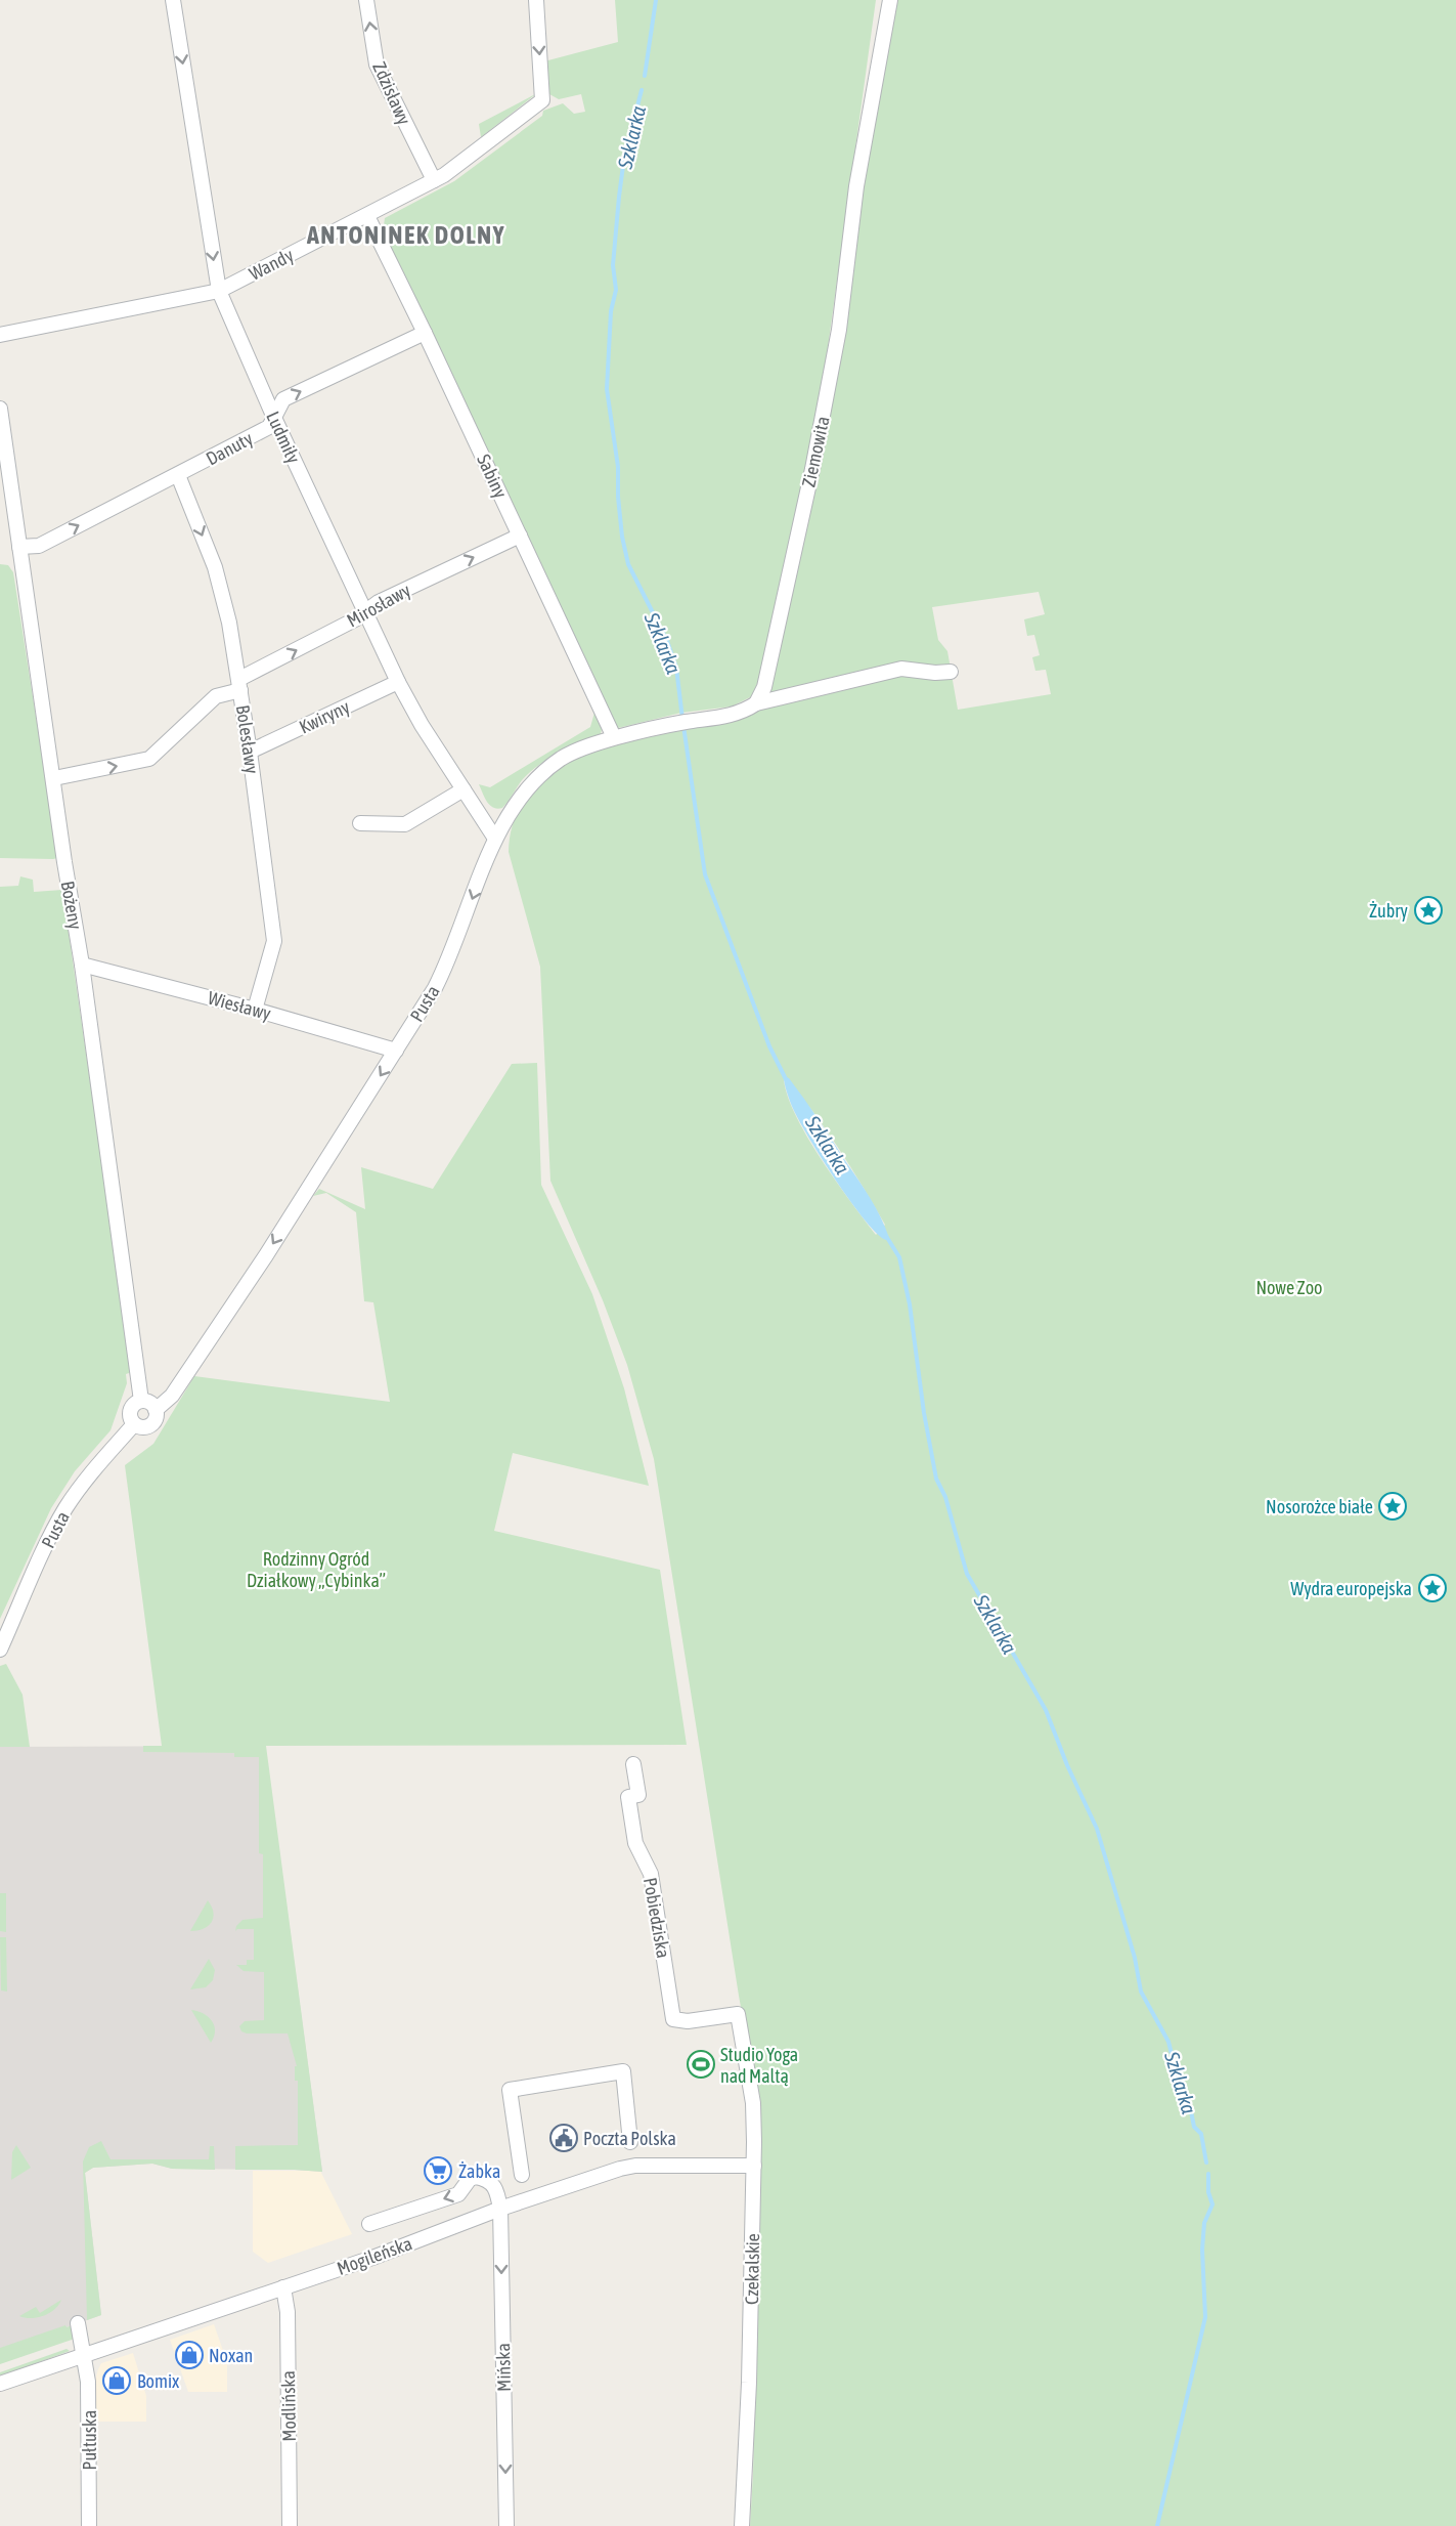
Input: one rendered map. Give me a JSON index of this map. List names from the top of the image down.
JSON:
{
  "streets": {
    "street": [
      "Zdzisławy",
      "Wandy",
      "Ludmiły",
      "Danuty",
      "Ziemowita",
      "Sabiny",
      "Mirosławy",
      "Kwiryny",
      "Bolesławy",
      "Bożeny",
      "Pusta",
      "Wiesławy",
      "Pobiedziska",
      "Mogileńska",
      "Czekalskie",
      "Mińska",
      "Modlińska",
      "Pułtuska"
    ]
  },
  "crossings": [
    ["Zdzisławy", "Wandy"],
    ["Wandy", "Ludmiły"],
    ["Wandy", "Sabiny"],
    ["Ludmiły", "Danuty"],
    ["Ludmiły", "Mirosławy"],
    ["Ludmiły", "Kwiryny"],
    ["Ludmiły", "Pusta"],
    ["Danuty", "Sabiny"],
    ["Danuty", "Bolesławy"],
    ["Danuty", "Bożeny"],
    ["Ziemowita", "Pusta"],
    ["Sabiny", "Mirosławy"],
    ["Sabiny", "Pusta"],
    ["Mirosławy", "Bolesławy"],
    ["Mirosławy", "Bożeny"],
    ["Kwiryny", "Bolesławy"],
    ["Bolesławy", "Wiesławy"],
    ["Bożeny", "Pusta"],
    ["Bożeny", "Wiesławy"],
    ["Pusta", "Wiesławy"],
    ["Pobiedziska", "Czekalskie"],
    ["Mogileńska", "Czekalskie"],
    ["Mogileńska", "Mińska"],
    ["Mogileńska", "Modlińska"],
    ["Mogileńska", "Pułtuska"]
  ],
  "one_way": [
    "Zdzisławy",
    "Danuty",
    "Mirosławy",
    "Bolesławy",
    "Pusta",
    "Mińska"
  ],
  "districts": ["ANTONINEK DOLNY"],
  "water": ["Szklarka"],
  "parks": ["Nowe Zoo", "Rodzinny Ogród Działkowy „Cybinka”"],
  "places": {
    "place": ["Żubry", "Nosorożce białe", "Wydra europejska"],
    "sports": ["Studio Yoga nad Maltą"],
    "public building": ["Poczta Polska"],
    "supermarket": ["Żabka"],
    "shop": ["Noxan", "Bomix"]
  }
}
